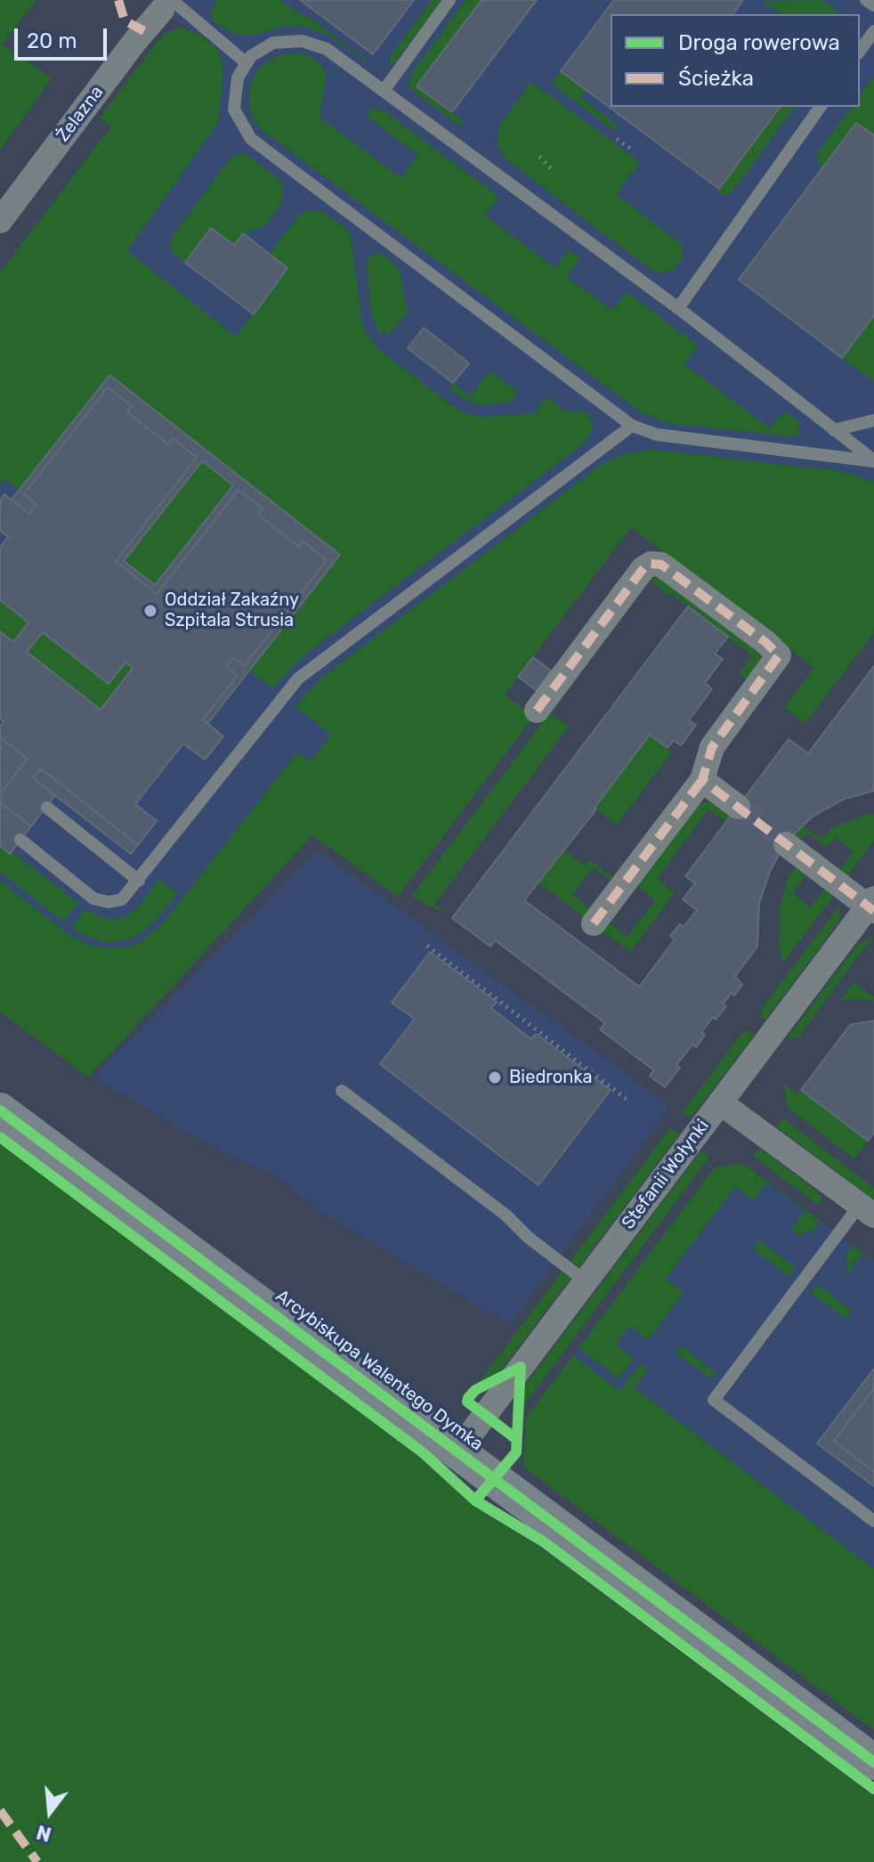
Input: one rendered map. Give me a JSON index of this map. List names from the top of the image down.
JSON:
{
  "streets": {
    "street": ["Żelazna", "Stefanii Wołynki", "Arcybiskupa Walentego Dymka"]
  },
  "crossings": [
    ["Stefanii Wołynki", "Arcybiskupa Walentego Dymka"]
  ],
  "places": ["Oddział Zakaźny Szpitala Strusia", "Biedronka"],
  "legend": ["Droga rowerowa", "Ścieżka"],
  "scale_bar": "20 m",
  "north": "bottom"
}
